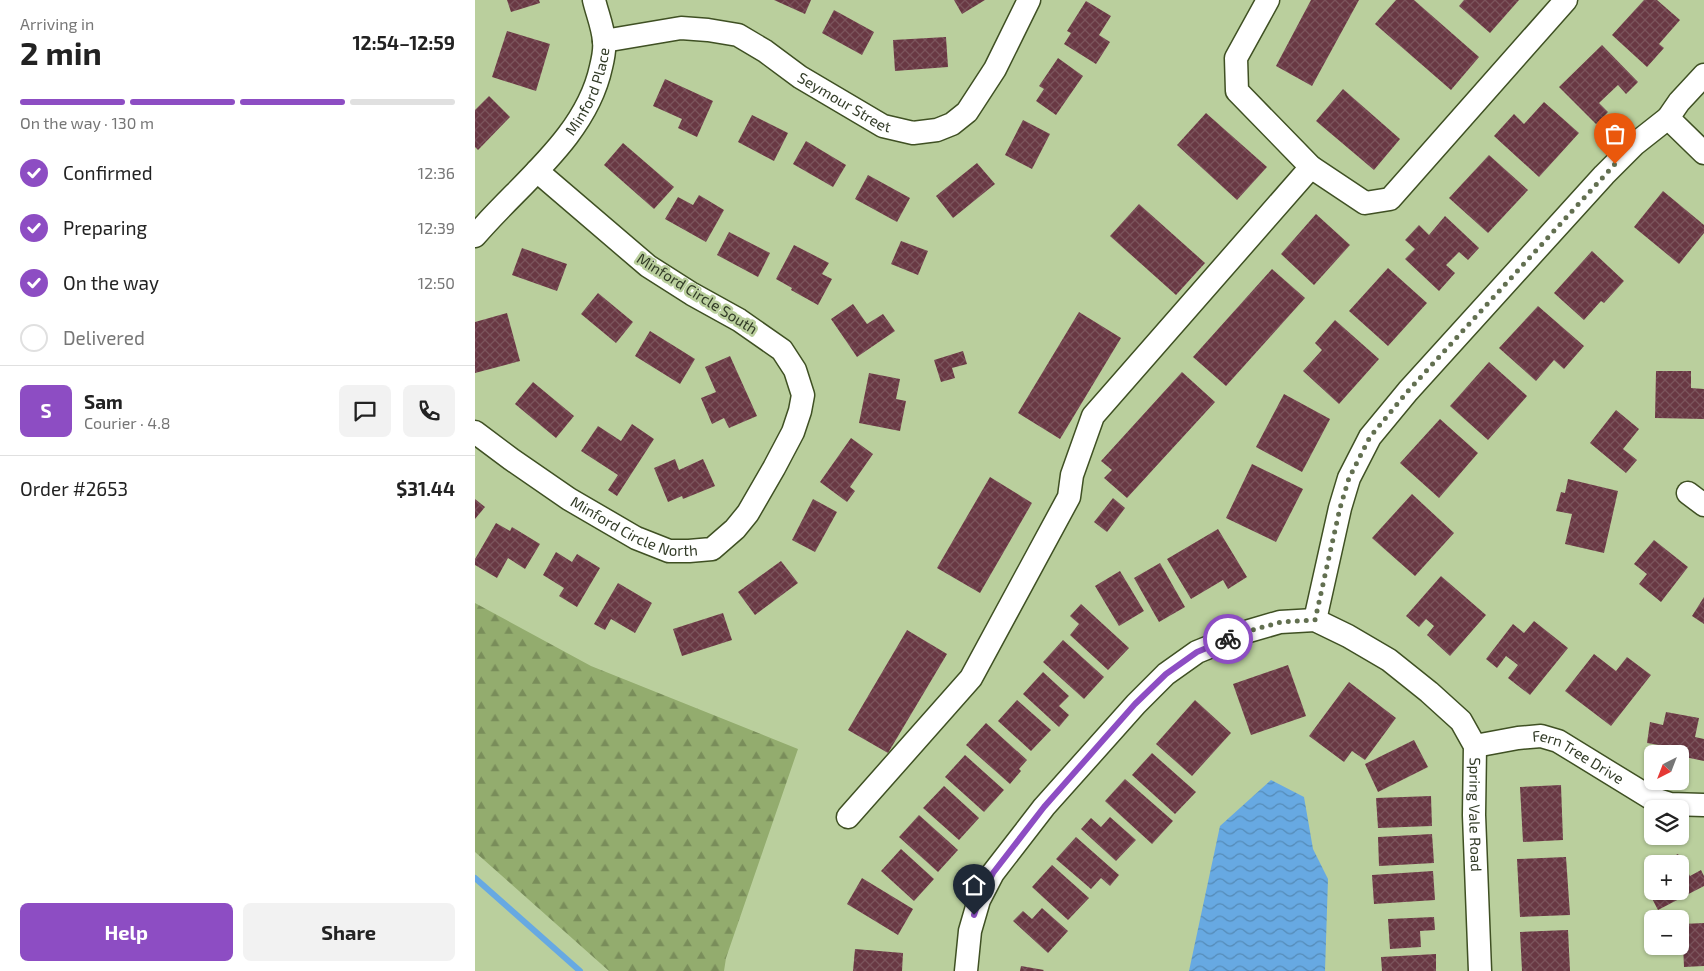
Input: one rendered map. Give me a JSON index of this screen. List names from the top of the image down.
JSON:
{
  "streets": {
    "street": [
      "Minford Place",
      "Seymour Street",
      "Minford Circle South",
      "Minford Circle North",
      "Fern Tree Drive",
      "Spring Vale Road"
    ]
  },
  "crossings": [
    ["Minford Place", "Seymour Street"],
    ["Minford Place", "Minford Circle South"],
    ["Minford Circle South", "Minford Circle North"],
    ["Fern Tree Drive", "Spring Vale Road"]
  ],
  "north": "bottom left",
  "page": {
    "heading": ["2 min", "Arriving in", "12:54–12:59"],
    "panel": [
      "Sam",
      "Courier · 4.8",
      "Order #2653",
      "$31.44"
    ],
    "bar": "On the way · 130 m",
    "list": [
      ["Confirmed", "12:36"],
      ["Preparing", "12:39"],
      ["On the way", "12:50"],
      "Delivered"
    ],
    "round": "S",
    "map_buttons": ["+", "−"],
    "buttons": ["Help", "Share"]
  }
}
